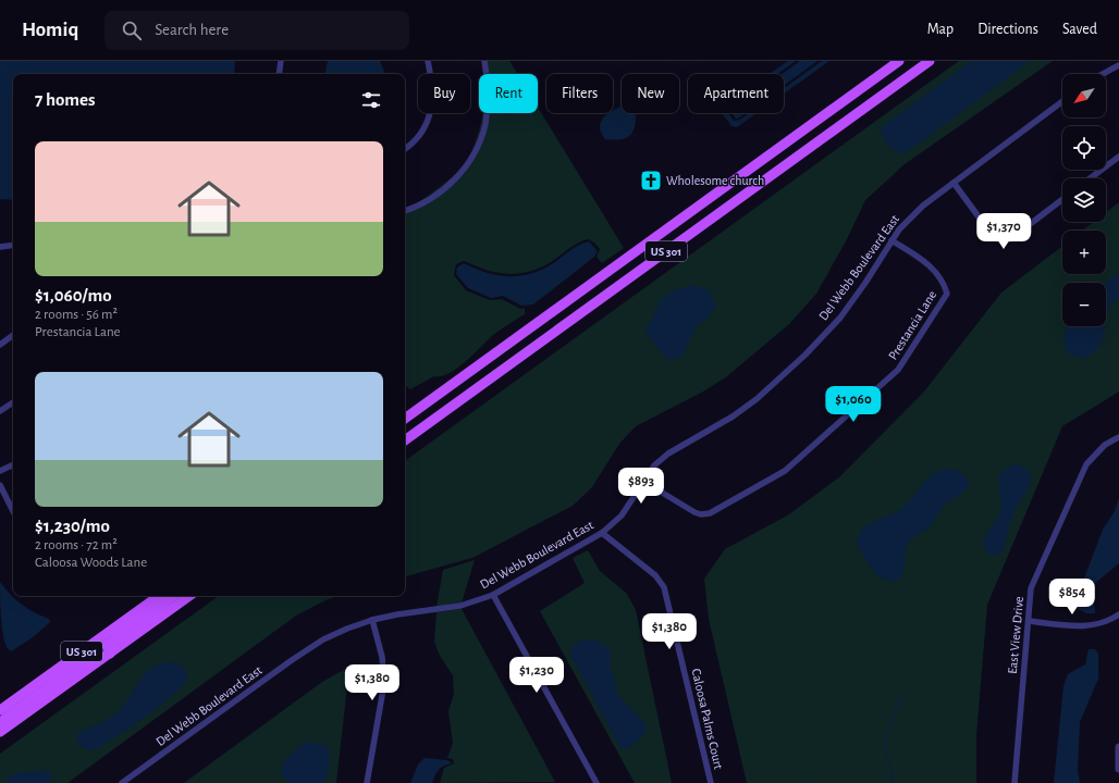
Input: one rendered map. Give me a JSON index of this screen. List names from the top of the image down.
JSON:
{
  "streets": {
    "main road": ["US 301"],
    "street": [
      "Del Webb Boulevard East",
      "Prestancia Lane",
      "East View Drive",
      "Caloosa Palms Court"
    ]
  },
  "crossings": [
    ["Del Webb Boulevard East", "Prestancia Lane"],
    ["Del Webb Boulevard East", "Caloosa Palms Court"]
  ],
  "places": {
    "church": ["Wholesome church"]
  },
  "north": "bottom left",
  "page": {
    "header": "Homiq",
    "search": "Search here",
    "nav": ["Map", "Directions", "Saved"],
    "map_buttons": ["+", "−"],
    "chip": [
      "Buy",
      "Rent",
      "Filters",
      "New",
      "Apartment"
    ],
    "heading": "7 homes",
    "list": [
      {
        "name": "$1,060/mo",
        "note": "2 rooms · 56 m² · Prestancia Lane"
      },
      {
        "name": "$1,230/mo",
        "note": "2 rooms · 72 m² · Caloosa Woods Lane"
      }
    ],
    "price": [
      "$1,370",
      "$1,060",
      "$893",
      "$854",
      "$1,380",
      "$1,230",
      "$1,380"
    ]
  }
}
